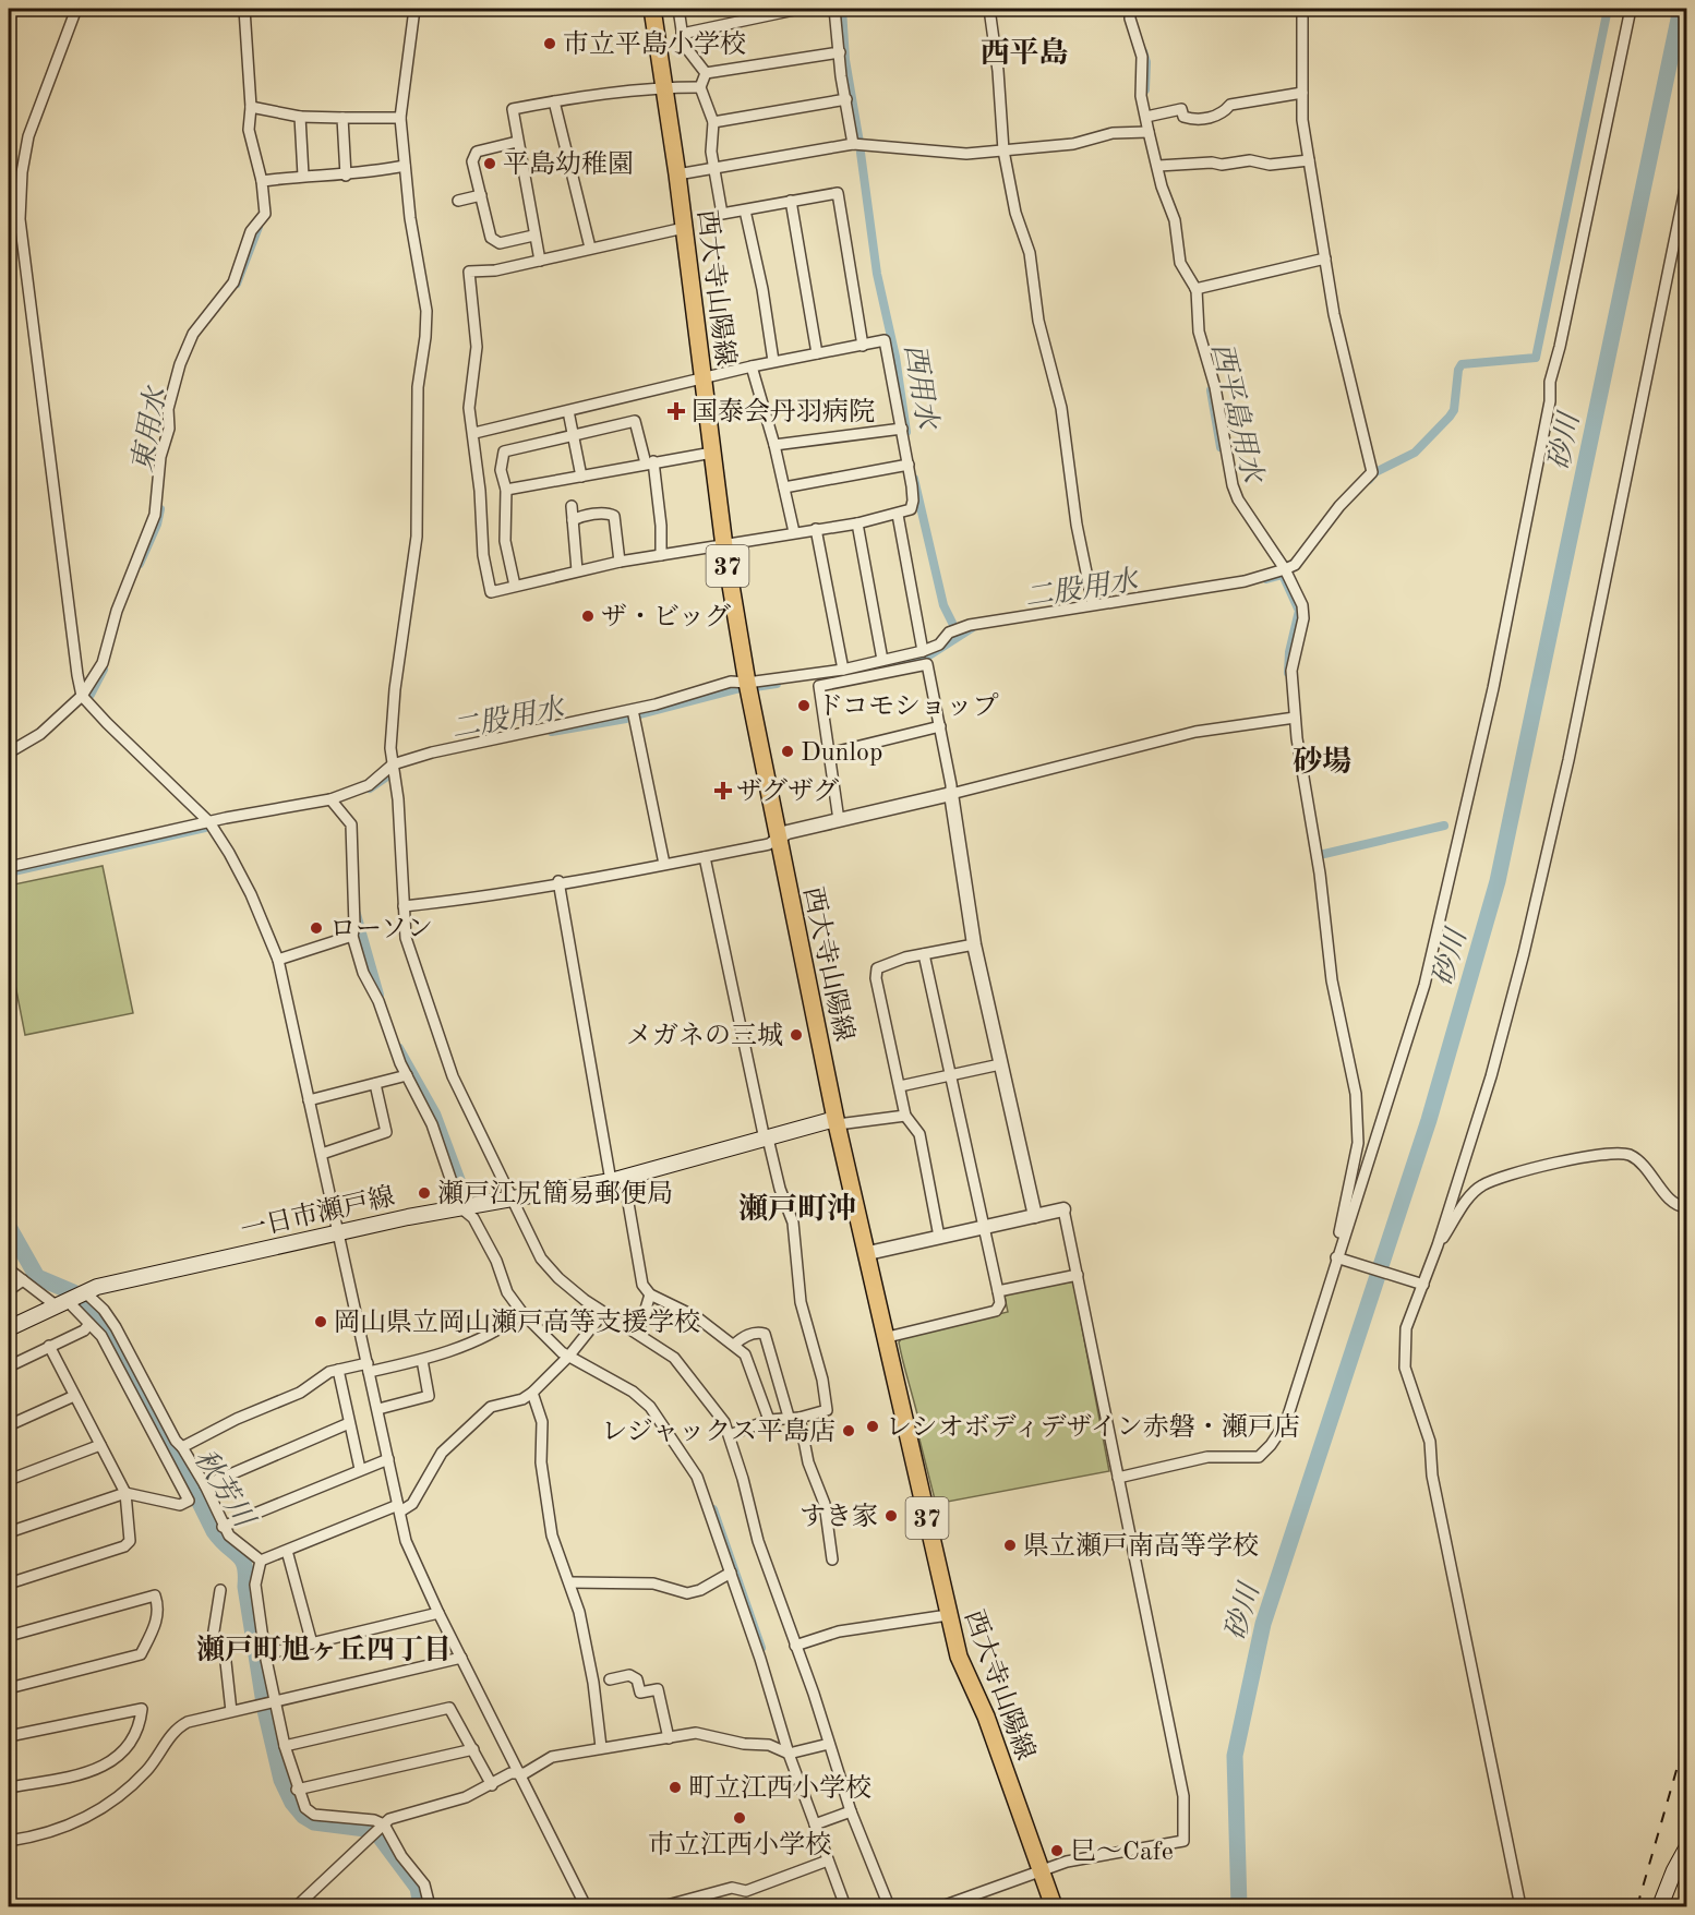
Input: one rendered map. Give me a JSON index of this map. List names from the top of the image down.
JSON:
{
  "streets": {
    "main road": ["西大寺山陽線", "37", "一日市瀬戸線"]
  },
  "crossings": [
    ["西大寺山陽線", "一日市瀬戸線"]
  ],
  "districts": [
    "西平島",
    "砂場",
    "瀬戸町沖",
    "瀬戸町旭ヶ丘四丁目"
  ],
  "water": [
    "西用水",
    "西平島用水",
    "東用水",
    "砂川",
    "二股用水",
    "秋芳川"
  ],
  "places": {
    "other": [
      "市立平島小学校",
      "平島幼稚園",
      "ザ・ビッグ",
      "ドコモショップ",
      "Dunlop",
      "ローソン",
      "メガネの三城",
      "瀬戸江尻簡易郵便局",
      "岡山県立岡山瀬戸高等支援学校",
      "レシオボディデザイン赤磐・瀬戸店",
      "レジャックス平島店",
      "すき家",
      "県立瀬戸南高等学校",
      "町立江西小学校",
      "市立江西小学校",
      "巳～Cafe"
    ],
    "health": ["国泰会丹羽病院", "ザグザグ"]
  }
}
